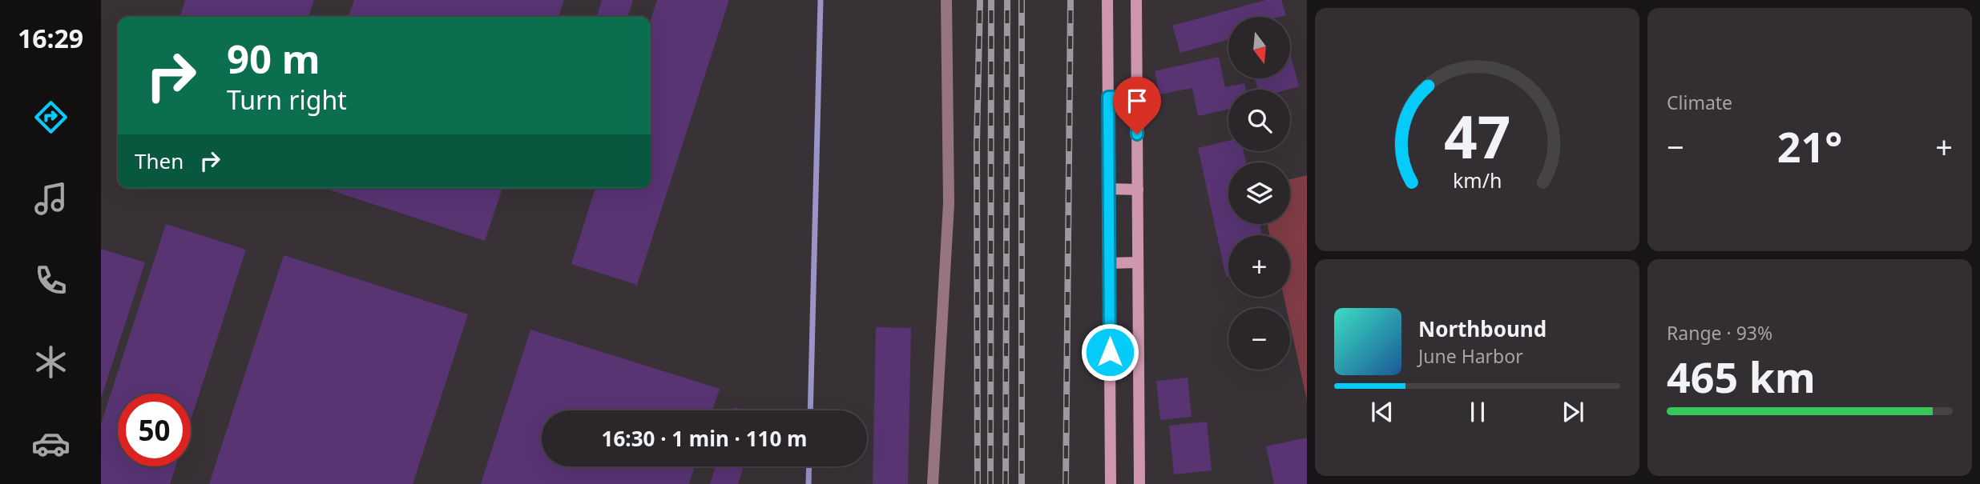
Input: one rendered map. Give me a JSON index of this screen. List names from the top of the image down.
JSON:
{
  "north": "bottom",
  "page": {
    "tabs": "16:29",
    "tile": [
      "Climate",
      ["Range · 93%", "465 km"]
    ],
    "map_buttons": ["+", "−"],
    "turn": ["90 m", "Turn right"],
    "heat": ["−", "21°", "+"],
    "then": "Then",
    "song": ["Northbound", "June Harbor"],
    "limit": "50",
    "trip": "16:30 · 1 min · 110 m",
    "gauge": ["47", "km/h"]
  }
}
